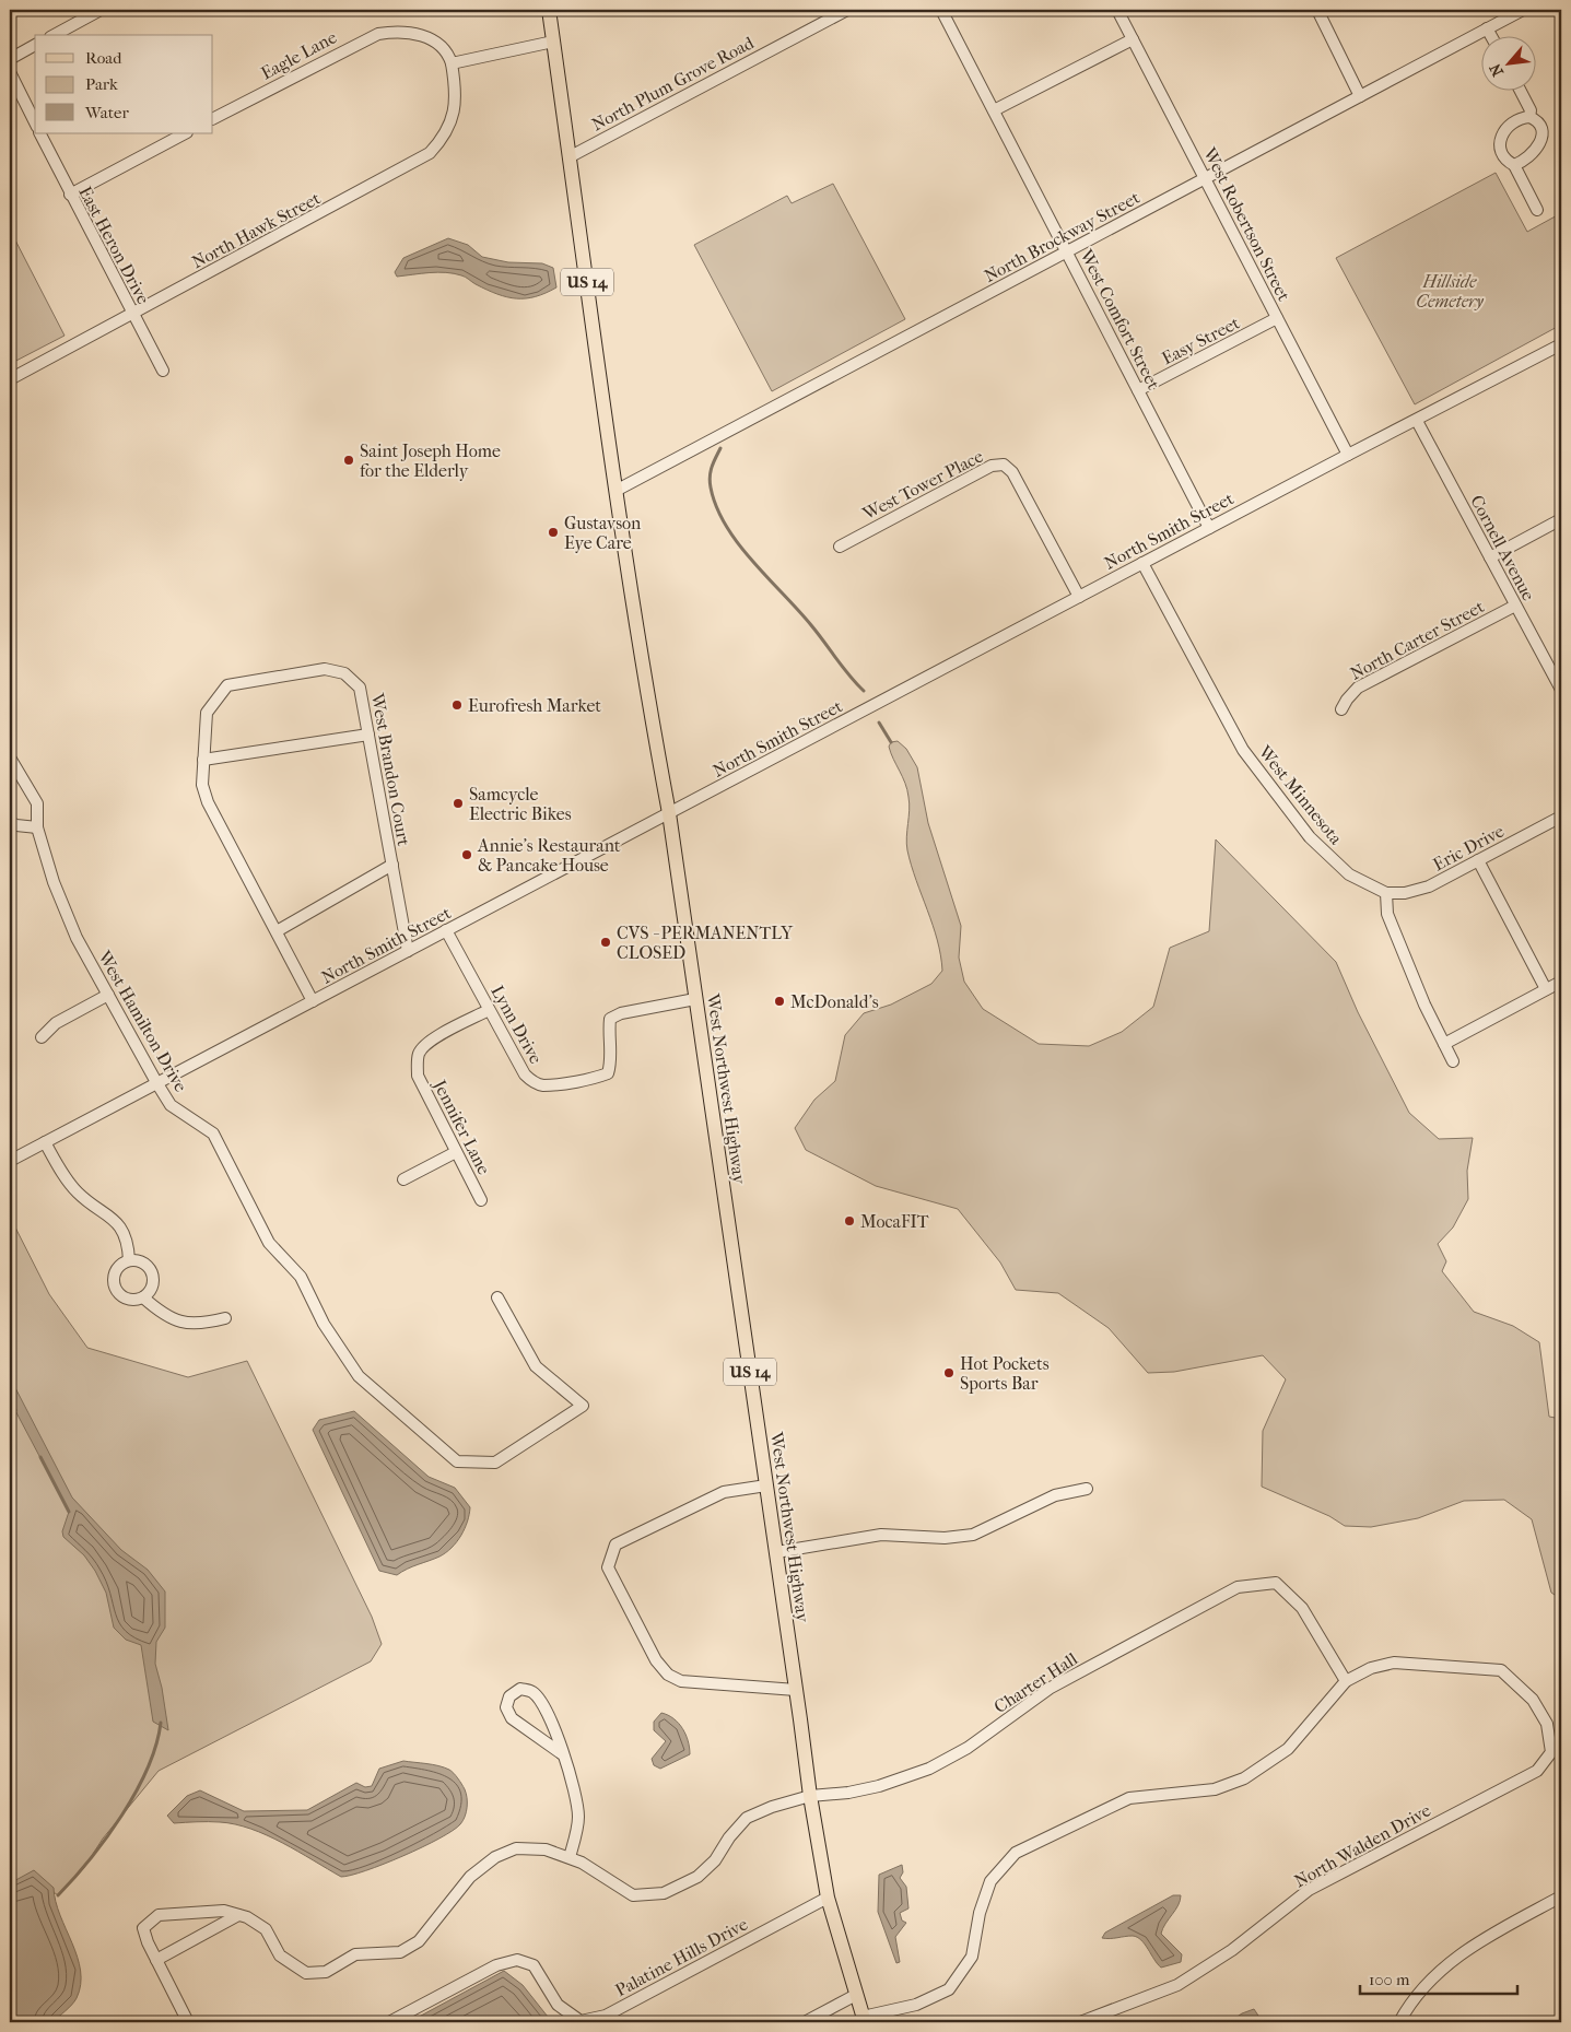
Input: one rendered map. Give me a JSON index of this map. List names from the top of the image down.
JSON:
{
  "streets": {
    "main road": ["US 14", "West Northwest Highway"],
    "street": [
      "Eagle Lane",
      "North Plum Grove Road",
      "West Robertson Street",
      "North Hawk Street",
      "North Brockway Street",
      "East Heron Drive",
      "West Comfort Street",
      "Easy Street",
      "West Tower Place",
      "North Smith Street",
      "Cornell Avenue",
      "North Carter Street",
      "West Brandon Court",
      "West Minnesota",
      "Eric Drive",
      "West Hamilton Drive",
      "Lynn Drive",
      "Jennifer Lane",
      "Charter Hall",
      "North Walden Drive",
      "Palatine Hills Drive"
    ]
  },
  "crossings": [
    ["Eagle Lane", "North Hawk Street"],
    ["North Plum Grove Road", "US 14"],
    ["North Plum Grove Road", "West Northwest Highway"],
    ["West Robertson Street", "North Brockway Street"],
    ["West Robertson Street", "Easy Street"],
    ["West Robertson Street", "North Smith Street"],
    ["North Hawk Street", "East Heron Drive"],
    ["North Brockway Street", "West Comfort Street"],
    ["North Brockway Street", "West Northwest Highway"],
    ["US 14", "West Northwest Highway"],
    ["West Comfort Street", "Easy Street"],
    ["West Comfort Street", "North Smith Street"],
    ["West Tower Place", "North Smith Street"],
    ["North Smith Street", "Cornell Avenue"],
    ["North Smith Street", "West Brandon Court"],
    ["North Smith Street", "West Minnesota"],
    ["North Smith Street", "West Hamilton Drive"],
    ["North Smith Street", "Lynn Drive"],
    ["North Smith Street", "West Northwest Highway"],
    ["Cornell Avenue", "North Carter Street"],
    ["West Minnesota", "Eric Drive"],
    ["Lynn Drive", "West Northwest Highway"],
    ["Lynn Drive", "Jennifer Lane"],
    ["West Northwest Highway", "Charter Hall"],
    ["West Northwest Highway", "Palatine Hills Drive"],
    ["Charter Hall", "North Walden Drive"]
  ],
  "parks": ["Hillside Cemetery"],
  "places": [
    "Saint Joseph Home for the Elderly",
    "Gustavson Eye Care",
    "Eurofresh Market",
    "Samcycle Electric Bikes",
    "Annie's Restaurant & Pancake House",
    "CVS - PERMANENTLY CLOSED",
    "McDonald's",
    "MocaFIT",
    "Hot Pockets Sports Bar"
  ],
  "legend": ["Road", "Park", "Water"],
  "scale_bar": "100 m",
  "north": "bottom left"
}
